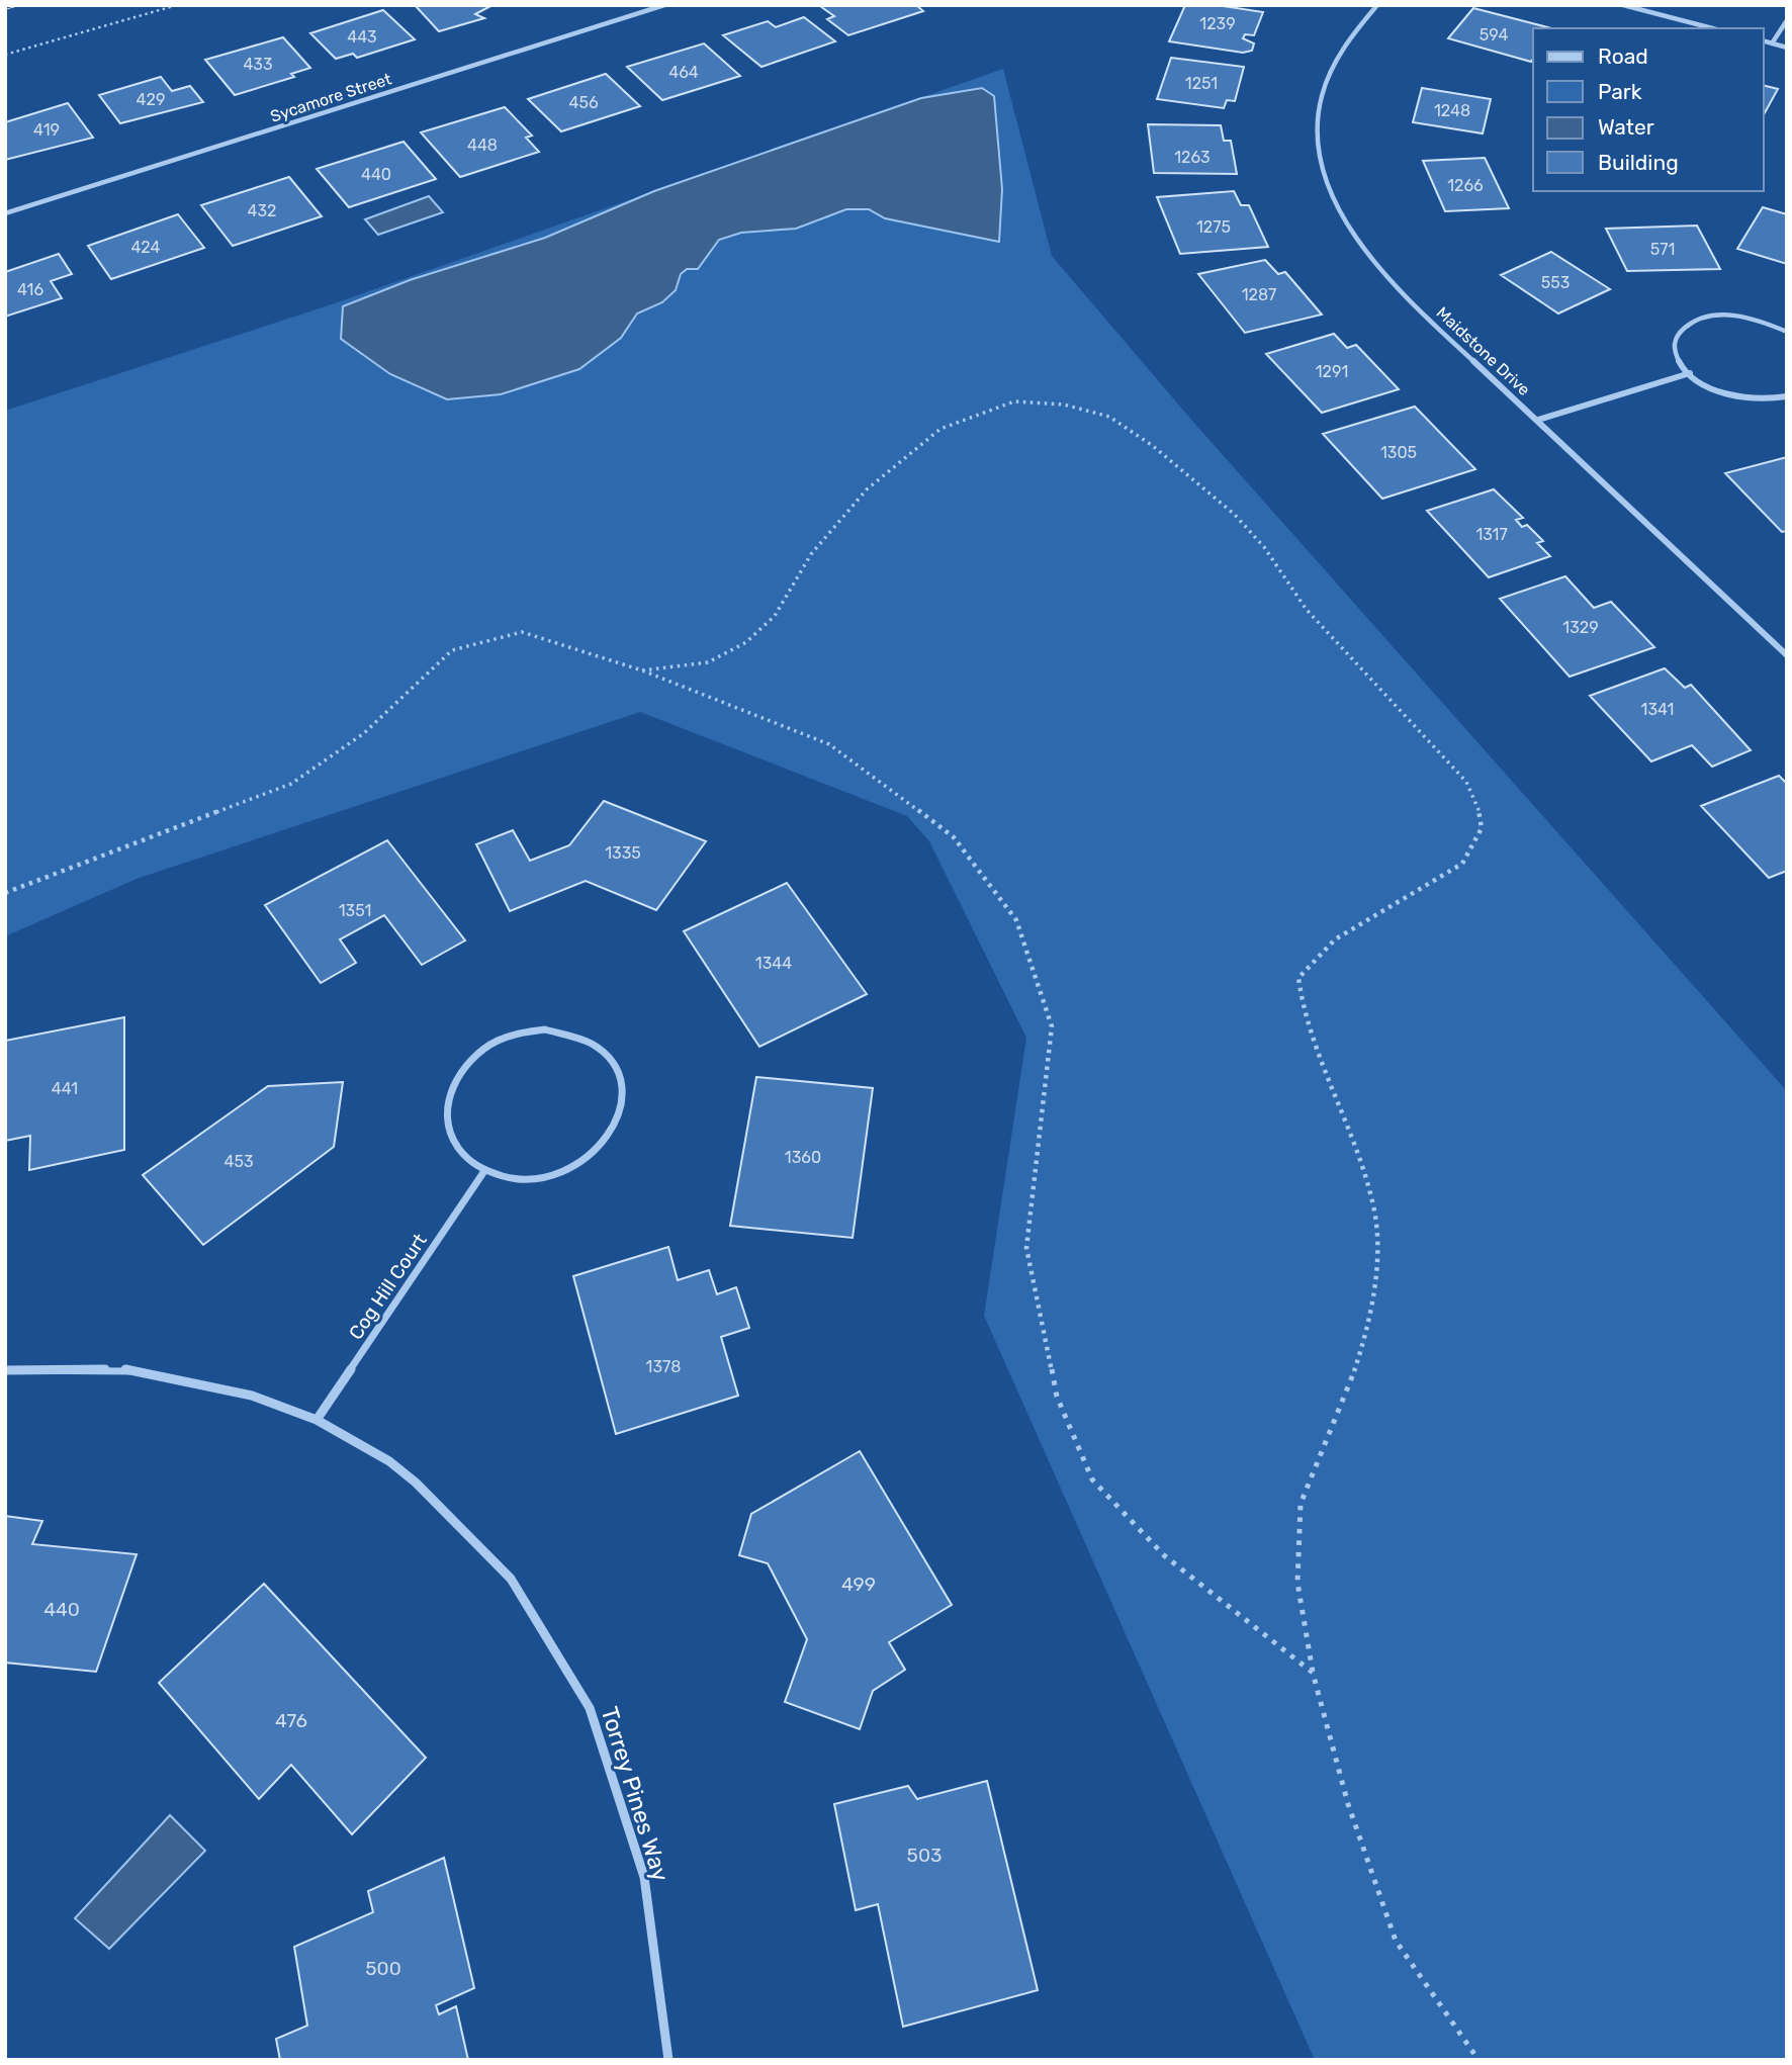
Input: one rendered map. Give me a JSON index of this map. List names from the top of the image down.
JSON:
{
  "streets": {
    "street": [
      "Sycamore Street",
      "Maidstone Drive",
      "Cog Hill Court",
      "Torrey Pines Way"
    ]
  },
  "crossings": [
    ["Cog Hill Court", "Torrey Pines Way"]
  ],
  "house_numbers": [
    "1239",
    "594",
    "443",
    "433",
    "464",
    "1251",
    "429",
    "456",
    "1248",
    "419",
    "448",
    "1263",
    "440",
    "1266",
    "432",
    "1275",
    "424",
    "571",
    "553",
    "416",
    "1287",
    "1291",
    "1305",
    "1317",
    "1329",
    "1341",
    "1335",
    "1351",
    "1344",
    "441",
    "1360",
    "453",
    "1378",
    "499",
    "440",
    "476",
    "503",
    "500"
  ],
  "legend": [
    "Road",
    "Park",
    "Water",
    "Building"
  ]
}
